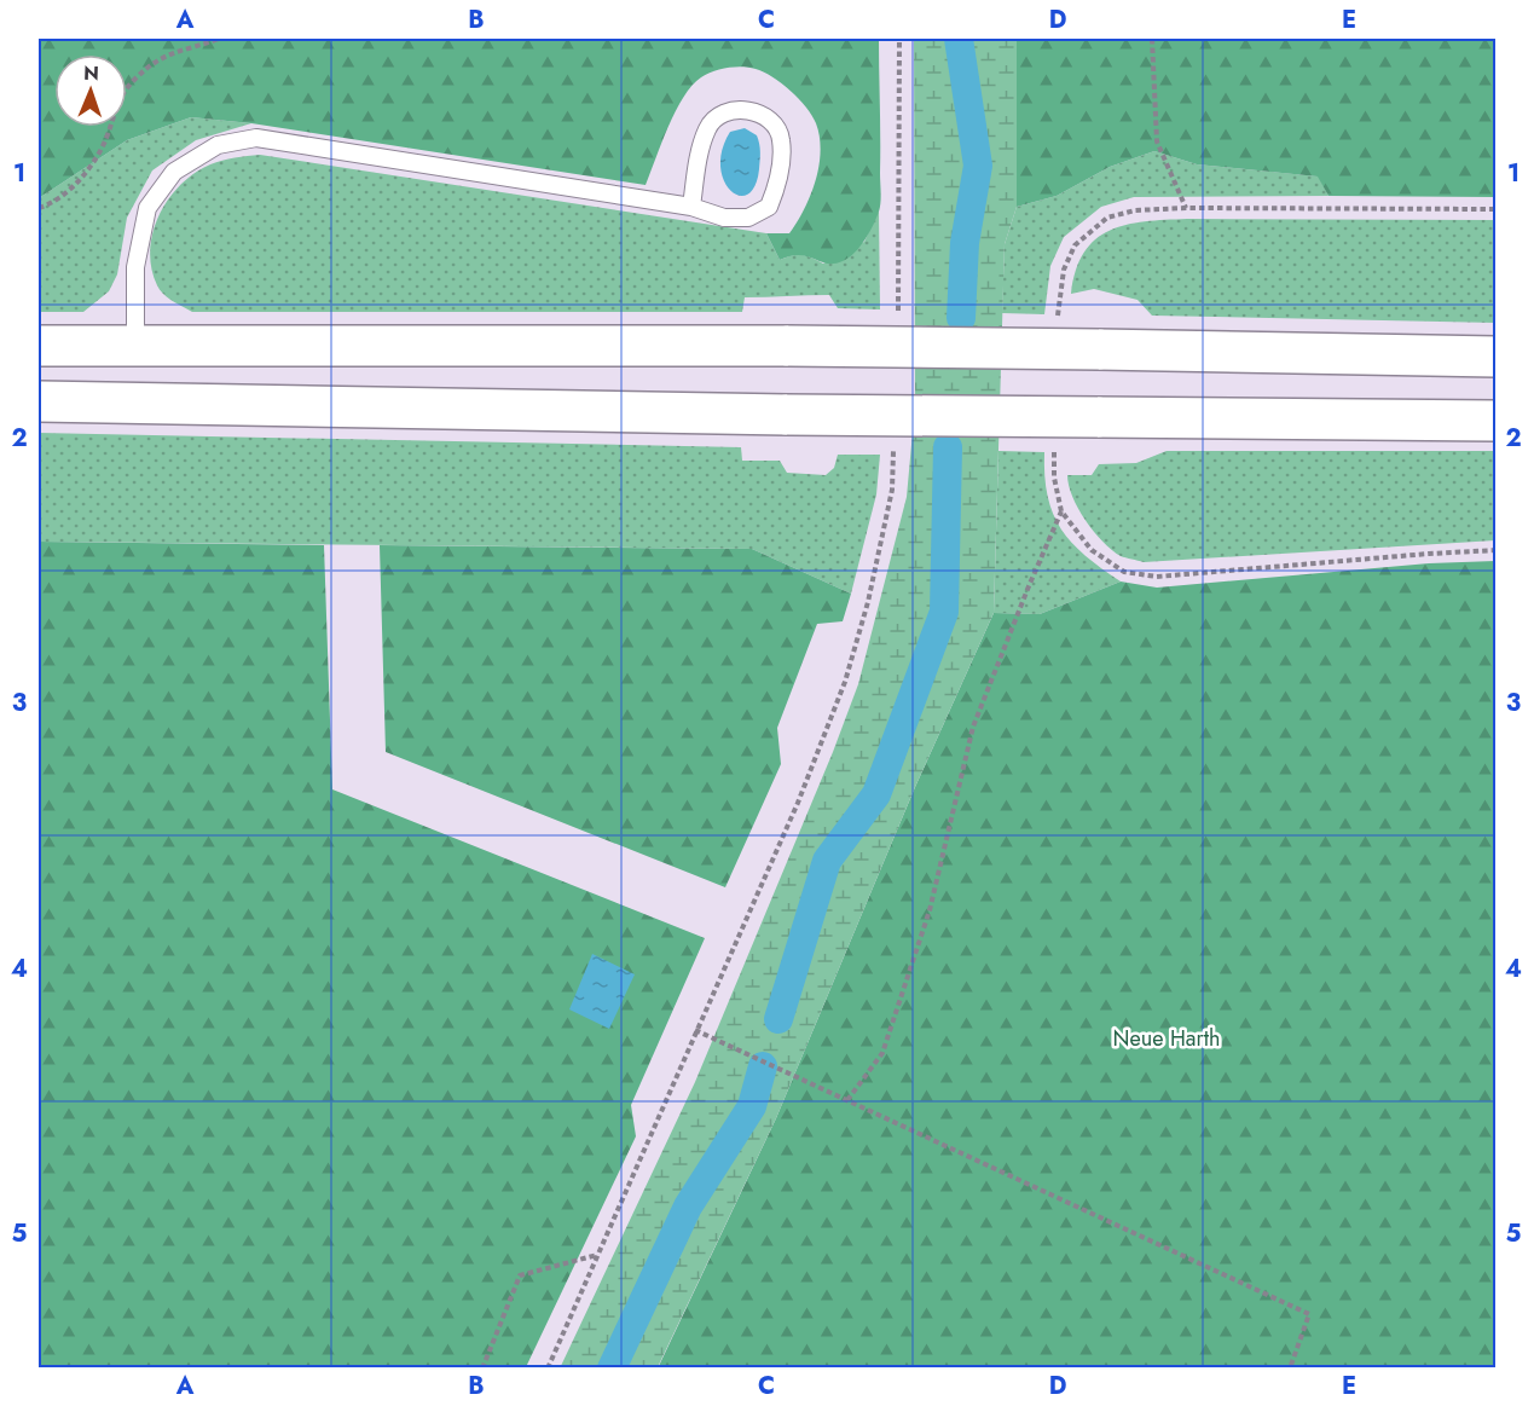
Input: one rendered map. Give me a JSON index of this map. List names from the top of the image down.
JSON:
{
  "parks": ["Neue Harth"],
  "north": "top",
  "grid": {
    "columns": [
      "A",
      "B",
      "C",
      "D",
      "E"
    ],
    "rows": [
      "1",
      "2",
      "3",
      "4",
      "5"
    ]
  }
}
